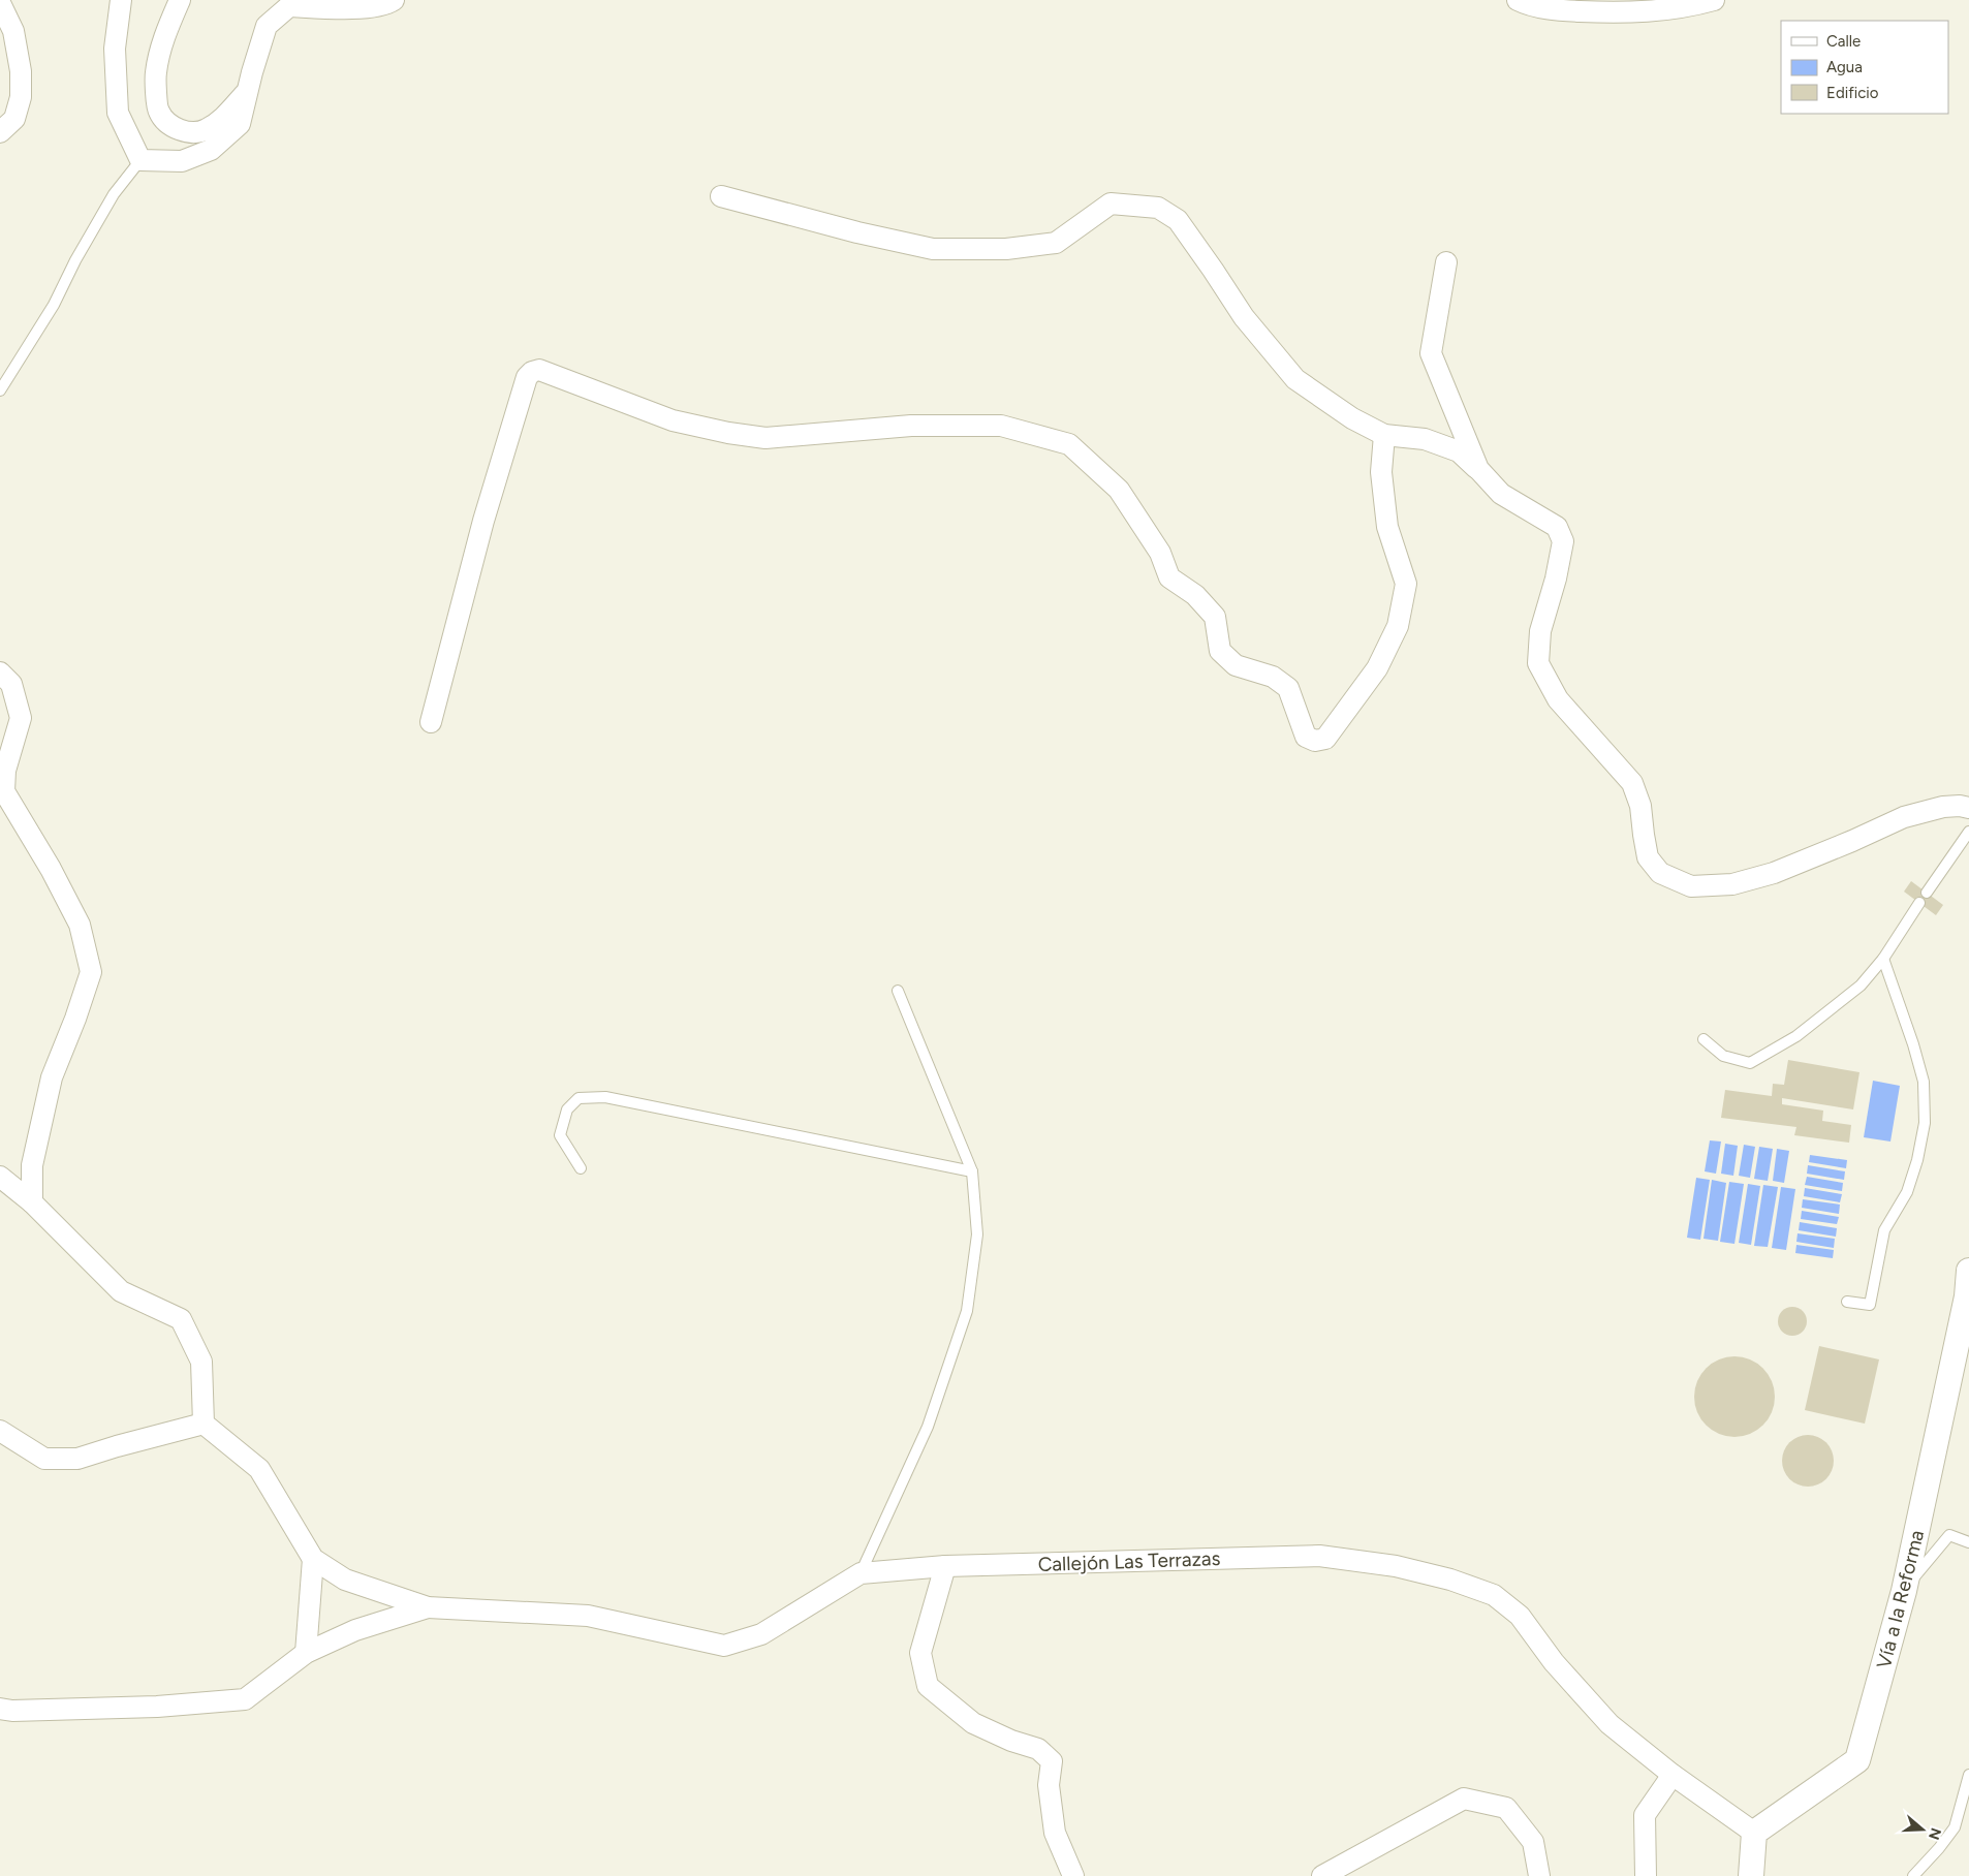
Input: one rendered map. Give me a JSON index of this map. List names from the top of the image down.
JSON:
{
  "streets": {
    "street": ["Callejón Las Terrazas", "Vía a la Reforma"]
  },
  "crossings": [
    ["Callejón Las Terrazas", "Vía a la Reforma"]
  ],
  "legend": ["Calle", "Agua", "Edificio"],
  "north": "right"
}
